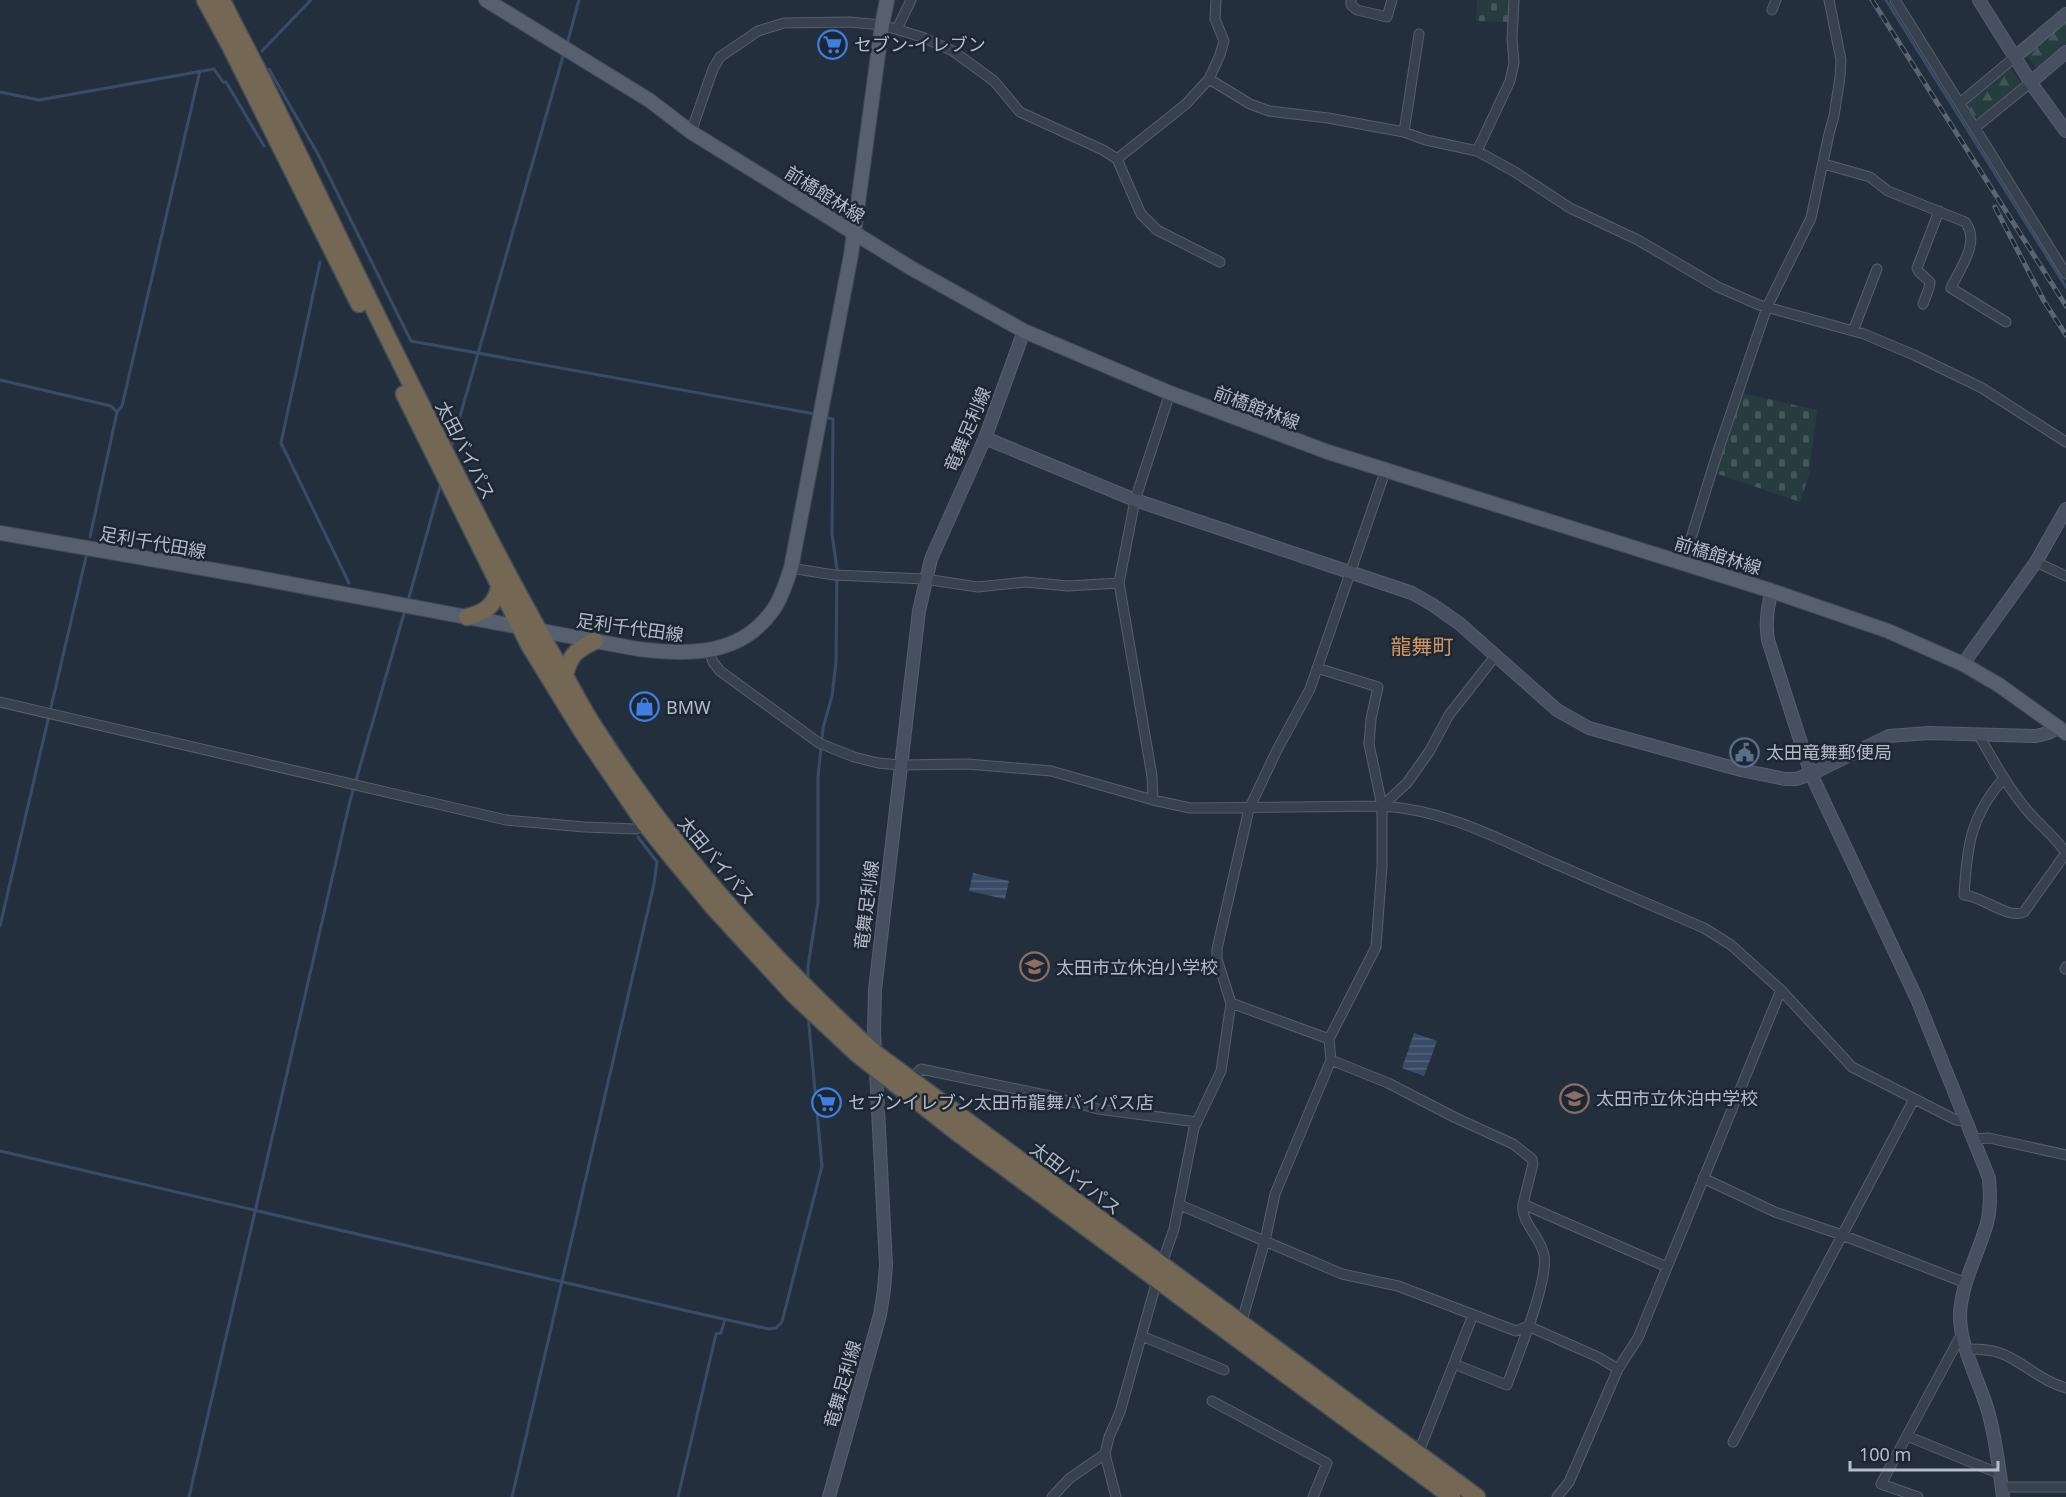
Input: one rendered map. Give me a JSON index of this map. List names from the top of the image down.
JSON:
{
  "streets": {
    "highway": ["太田バイパス"],
    "main road": ["前橋館林線", "足利千代田線"],
    "street": ["竜舞足利線"]
  },
  "crossings": [
    ["前橋館林線", "竜舞足利線"],
    ["前橋館林線", "足利千代田線"],
    ["竜舞足利線", "太田バイパス"],
    ["太田バイパス", "足利千代田線"]
  ],
  "districts": ["龍舞町"],
  "places": {
    "supermarket": ["セブン-イレブン", "セブンイレブン太田市龍舞バイパス店"],
    "shop": ["BMW"],
    "public building": ["太田竜舞郵便局"],
    "school or university": ["太田市立休泊小学校", "太田市立休泊中学校"]
  },
  "scale_bar": "100 m"
}
